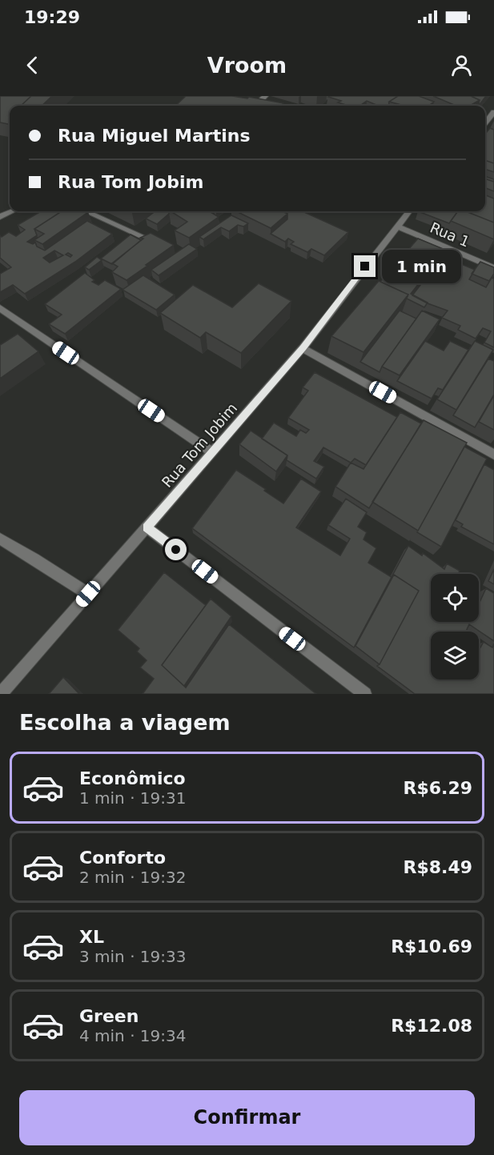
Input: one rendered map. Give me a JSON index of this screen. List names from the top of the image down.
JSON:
{
  "streets": {
    "street": ["Rua 1", "Rua Tom Jobim"]
  },
  "crossings": [
    ["Rua 1", "Rua Tom Jobim"]
  ],
  "page": {
    "status": "19:29",
    "header": "Vroom",
    "banner": ["Rua Miguel Martins", "Rua Tom Jobim"],
    "bubble": "1 min",
    "heading": "Escolha a viagem",
    "list": [
      {
        "name": "Econômico",
        "note": "1 min · 19:31",
        "value": "R$6.29"
      },
      {
        "name": "Conforto",
        "note": "2 min · 19:32",
        "value": "R$8.49"
      },
      {
        "name": "XL",
        "note": "3 min · 19:33",
        "value": "R$10.69"
      },
      {
        "name": "Green",
        "note": "4 min · 19:34",
        "value": "R$12.08"
      }
    ],
    "buttons": "Confirmar"
  }
}
